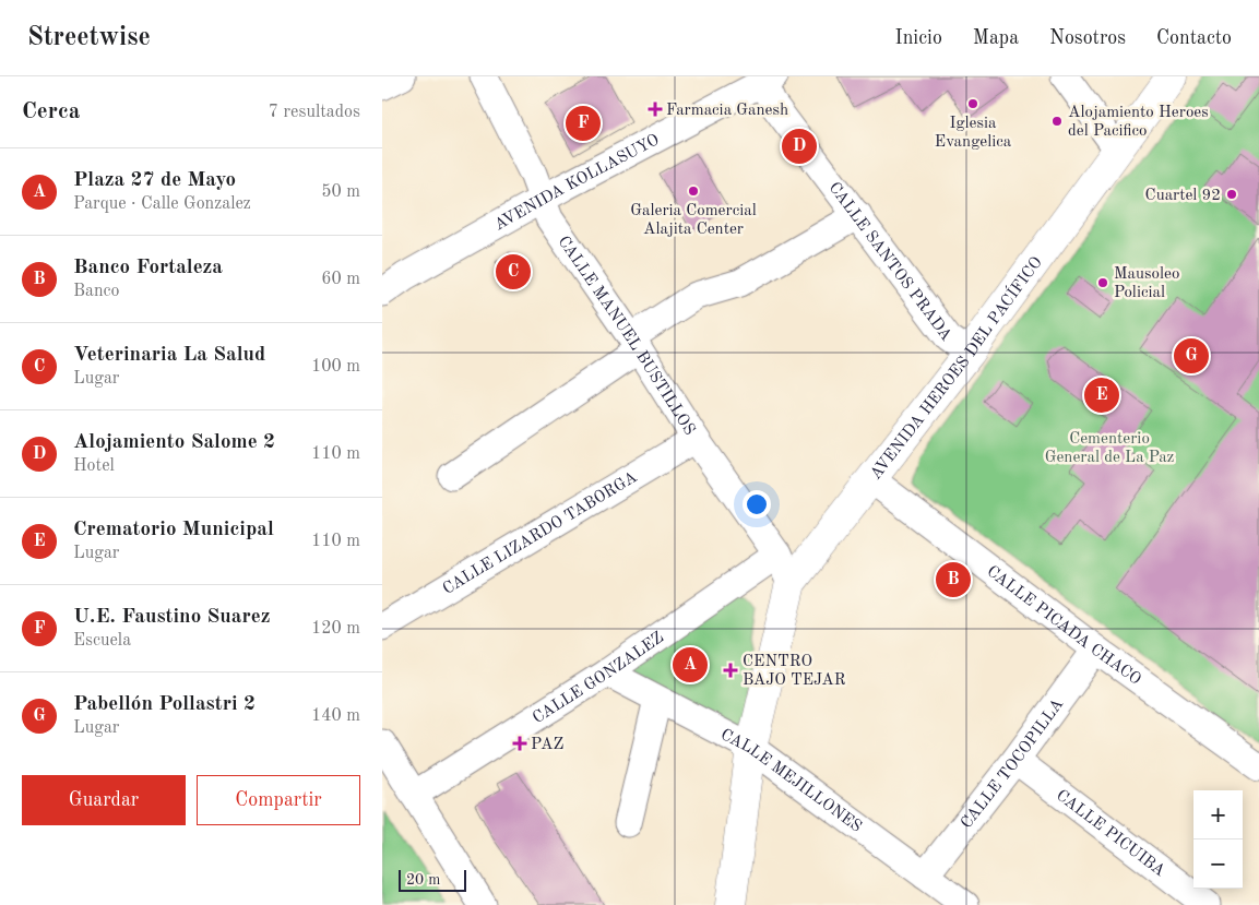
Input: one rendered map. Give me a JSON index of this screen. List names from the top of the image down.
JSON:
{
  "streets": {
    "main road": ["AVENIDA HEROES DEL PACÍFICO"],
    "street": [
      "AVENIDA KOLLASUYO",
      "CALLE SANTOS PRADA",
      "CALLE MANUEL BUSTILLOS",
      "CALLE LIZARDO TABORGA",
      "CALLE PICADA CHACO",
      "CALLE GONZALEZ",
      "CALLE TOCOPILLA",
      "CALLE MEJILLONES",
      "CALLE PICUIBA"
    ]
  },
  "crossings": [
    ["AVENIDA KOLLASUYO", "CALLE SANTOS PRADA"],
    ["AVENIDA KOLLASUYO", "CALLE MANUEL BUSTILLOS"],
    ["CALLE SANTOS PRADA", "AVENIDA HEROES DEL PACÍFICO"],
    ["CALLE MANUEL BUSTILLOS", "AVENIDA HEROES DEL PACÍFICO"],
    ["CALLE MANUEL BUSTILLOS", "CALLE LIZARDO TABORGA"],
    ["CALLE MANUEL BUSTILLOS", "CALLE GONZALEZ"],
    ["AVENIDA HEROES DEL PACÍFICO", "CALLE PICADA CHACO"],
    ["CALLE PICADA CHACO", "CALLE TOCOPILLA"],
    ["CALLE GONZALEZ", "CALLE MEJILLONES"],
    ["CALLE TOCOPILLA", "CALLE MEJILLONES"],
    ["CALLE TOCOPILLA", "CALLE PICUIBA"]
  ],
  "parks": ["Cementerio General de La Paz"],
  "places": {
    "other": [
      "Iglesia Evangelica",
      "Alojamiento Heroes del Pacifico",
      "Galeria Comercial Alajita Center",
      "Cuartel 92",
      "Mausoleo Policial"
    ],
    "health": ["Farmacia Ganesh", "CENTRO BAJO TEJAR", "PAZ"]
  },
  "scale_bar": "20 m",
  "page": {
    "header": "Streetwise",
    "nav": [
      "Inicio",
      "Mapa",
      "Nosotros",
      "Contacto"
    ],
    "heading": ["Cerca", "7 resultados"],
    "pins": [
      "F",
      "D",
      "C",
      "G",
      "E",
      "B",
      "A"
    ],
    "list": [
      {
        "mark": "A",
        "name": "Plaza 27 de Mayo",
        "note": "Parque · Calle Gonzalez",
        "value": "50 m"
      },
      {
        "mark": "B",
        "name": "Banco Fortaleza",
        "note": "Banco",
        "value": "60 m"
      },
      {
        "mark": "C",
        "name": "Veterinaria La Salud",
        "note": "Lugar",
        "value": "100 m"
      },
      {
        "mark": "D",
        "name": "Alojamiento Salome 2",
        "note": "Hotel",
        "value": "110 m"
      },
      {
        "mark": "E",
        "name": "Crematorio Municipal",
        "note": "Lugar",
        "value": "110 m"
      },
      {
        "mark": "F",
        "name": "U.E. Faustino Suarez",
        "note": "Escuela",
        "value": "120 m"
      },
      {
        "mark": "G",
        "name": "Pabellón Pollastri 2",
        "note": "Lugar",
        "value": "140 m"
      }
    ],
    "buttons": ["Guardar", "Compartir"],
    "map_buttons": ["+", "−"],
    "scale": "20 m"
  }
}
